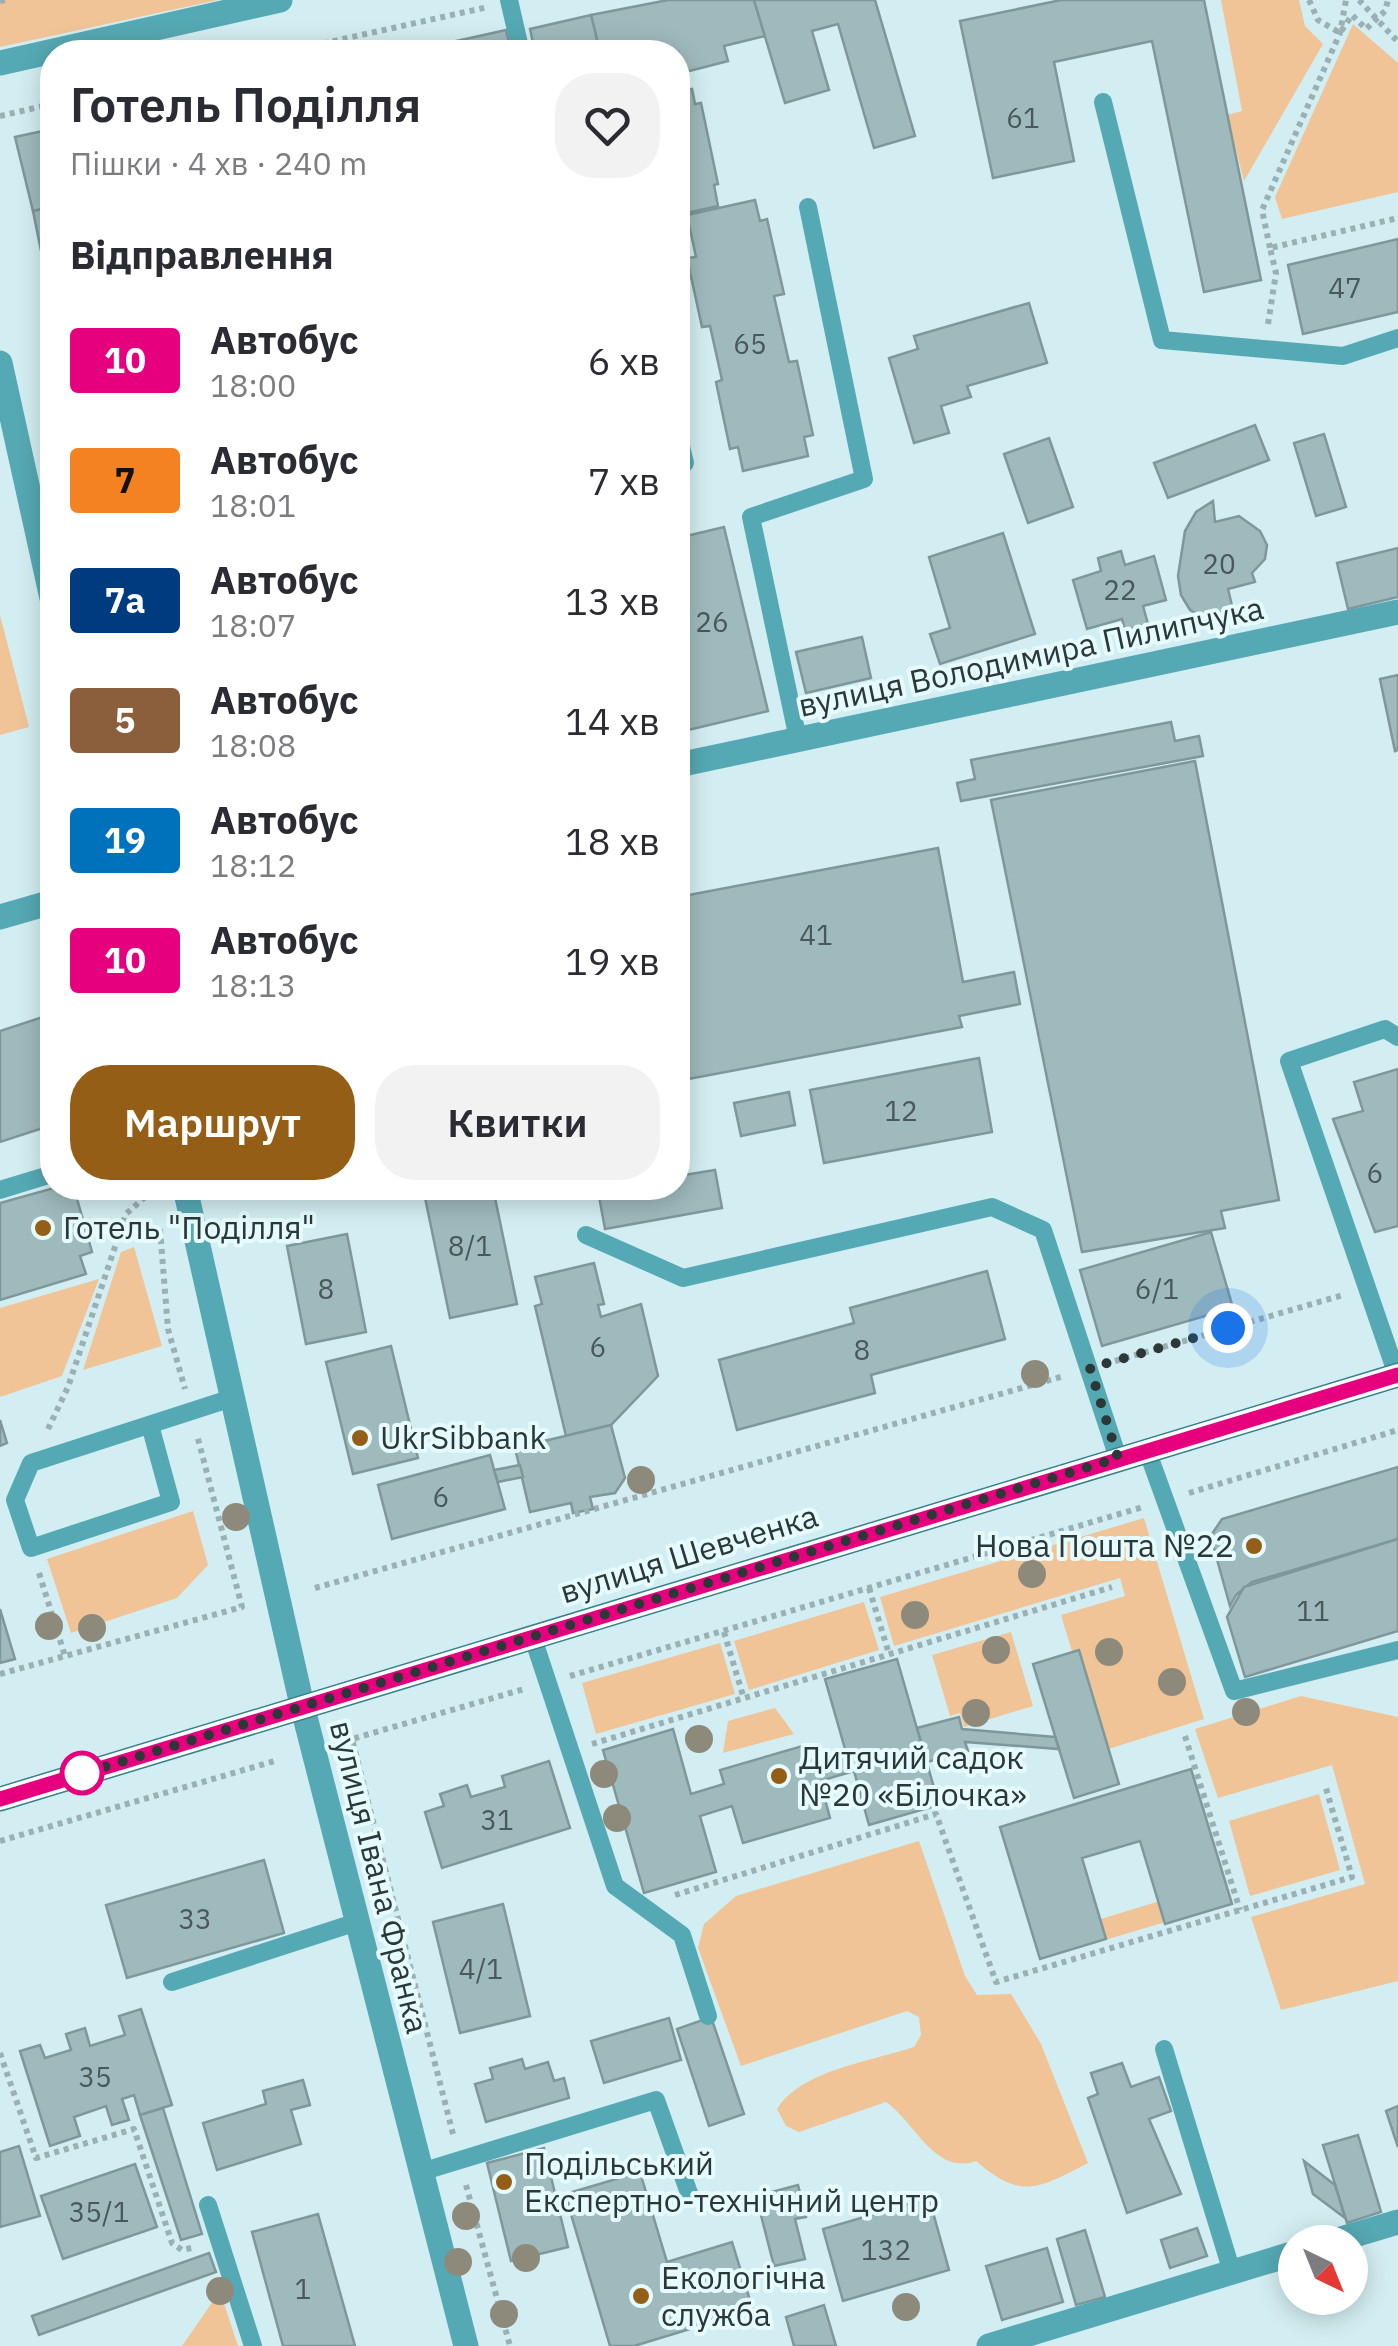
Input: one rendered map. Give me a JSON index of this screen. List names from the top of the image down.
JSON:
{
  "streets": {
    "main road": ["вулиця Шевченка"],
    "street": ["вулиця Володимира Пилипчука", "вулиця Івана Франка"]
  },
  "crossings": [
    ["вулиця Шевченка", "вулиця Івана Франка"]
  ],
  "places": [
    "Готель \"Поділля\"",
    "UkrSibbank",
    "Нова Пошта №22",
    "Дитячий садок №20 «Білочка»",
    "Подільський Експертно-технічний центр",
    "Екологічна служба"
  ],
  "lines": ["bus line 10"],
  "house_numbers": [
    "61",
    "47",
    "65",
    "20",
    "22",
    "26",
    "41",
    "12",
    "6",
    "8/1",
    "8",
    "6/1",
    "6",
    "8",
    "6",
    "11",
    "31",
    "33",
    "4/1",
    "35",
    "35/1",
    "132",
    "1"
  ],
  "north": "bottom right",
  "page": {
    "heading": [
      ["Готель Поділля", "Пішки · 4 хв · 240 m"],
      "Відправлення"
    ],
    "list": [
      {
        "mark": "10",
        "name": "Автобус",
        "note": "18:00",
        "value": "6 хв"
      },
      {
        "mark": "7",
        "name": "Автобус",
        "note": "18:01",
        "value": "7 хв"
      },
      {
        "mark": "7а",
        "name": "Автобус",
        "note": "18:07",
        "value": "13 хв"
      },
      {
        "mark": "5",
        "name": "Автобус",
        "note": "18:08",
        "value": "14 хв"
      },
      {
        "mark": "19",
        "name": "Автобус",
        "note": "18:12",
        "value": "18 хв"
      },
      {
        "mark": "10",
        "name": "Автобус",
        "note": "18:13",
        "value": "19 хв"
      }
    ],
    "buttons": ["Маршрут", "Квитки"]
  }
}
